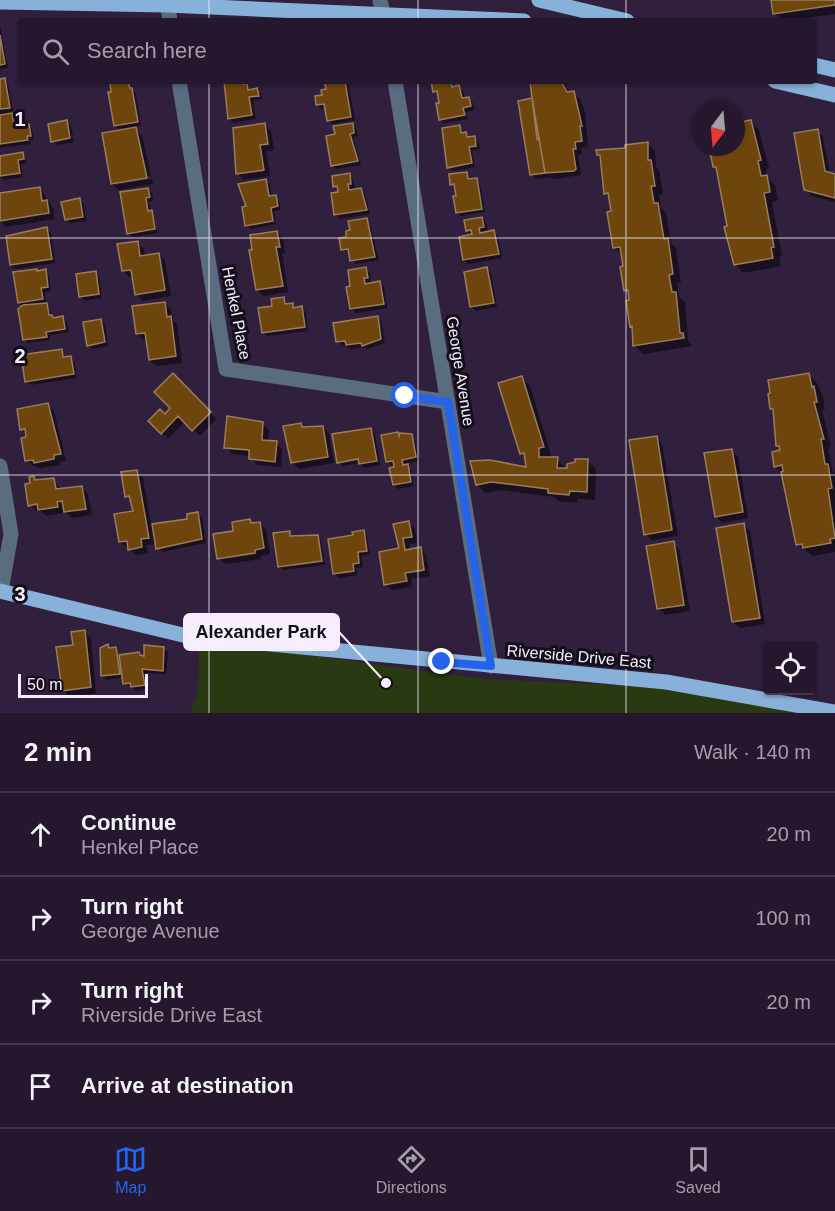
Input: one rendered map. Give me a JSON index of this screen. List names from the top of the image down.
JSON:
{
  "streets": {
    "main road": ["Riverside Drive East"],
    "street": ["Henkel Place", "George Avenue"]
  },
  "crossings": [
    ["Henkel Place", "George Avenue"],
    ["George Avenue", "Riverside Drive East"]
  ],
  "places": ["Alexander Park"],
  "scale_bar": "50 m",
  "north": "bottom",
  "page": {
    "search": "Search here",
    "scale": "50 m",
    "heading": ["2 min", "Walk · 140 m"],
    "list": [
      ["Continue", "Henkel Place", "20 m"],
      ["Turn right", "George Avenue", "100 m"],
      ["Turn right", "Riverside Drive East", "20 m"],
      "Arrive at destination"
    ],
    "nav": ["Map", "Directions", "Saved"]
  },
  "grid": {
    "rows": ["1", "2", "3"]
  }
}
